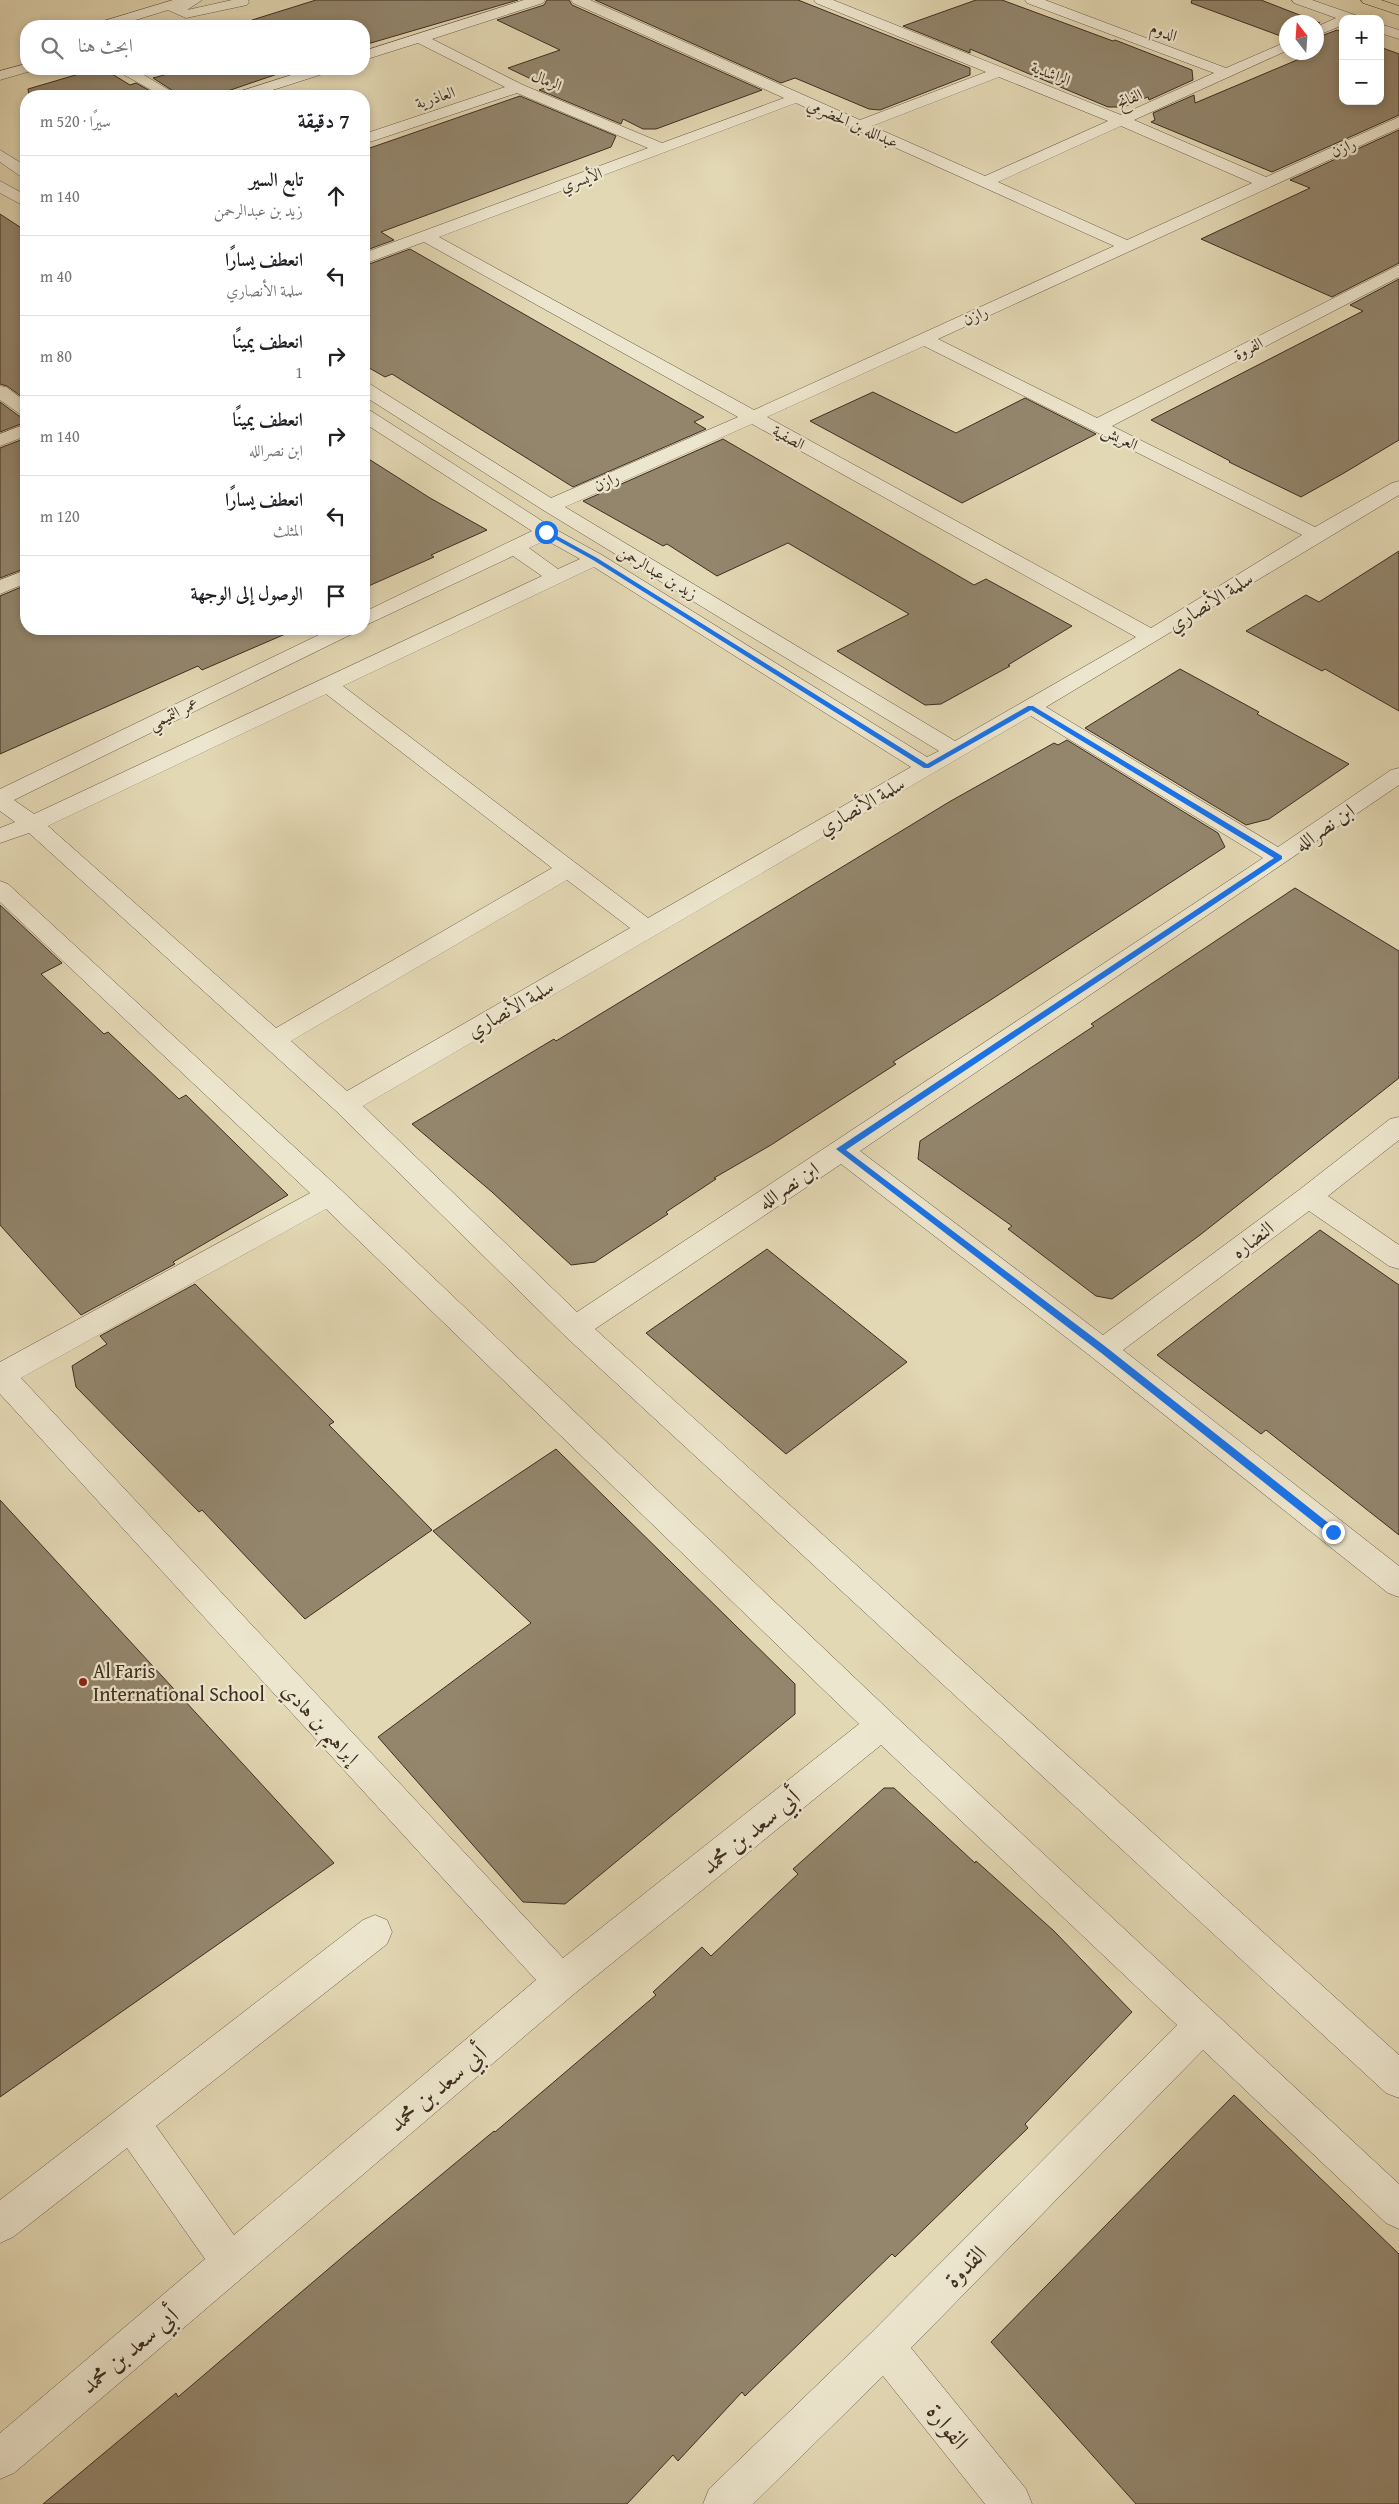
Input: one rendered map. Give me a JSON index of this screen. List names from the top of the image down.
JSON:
{
  "streets": {
    "street": [
      "الدوم",
      "الراشدية",
      "الرمال",
      "العاذرية",
      "الفاتح",
      "عبدالله بن الحضرمي",
      "رازن",
      "الأيسري",
      "الفروة",
      "الصفية",
      "العريش",
      "زيد بن عبدالرحمن",
      "سلمة الأنصاري",
      "عمر التميمي",
      "ابن نصرالله",
      "النضاره",
      "إبراهيم بن هادي",
      "أبي سعد بن محمد",
      "القدوة",
      "الفوارة"
    ]
  },
  "crossings": [
    ["الدوم", "الفاتح"],
    ["الراشدية", "الفاتح"],
    ["الراشدية", "رازن"],
    ["الرمال", "العاذرية"],
    ["الرمال", "الأيسري"],
    ["الفاتح", "عبدالله بن الحضرمي"],
    ["عبدالله بن الحضرمي", "رازن"],
    ["عبدالله بن الحضرمي", "الأيسري"],
    ["رازن", "الصفية"],
    ["رازن", "العريش"],
    ["رازن", "زيد بن عبدالرحمن"],
    ["الأيسري", "الصفية"],
    ["الفروة", "العريش"],
    ["الصفية", "سلمة الأنصاري"],
    ["العريش", "سلمة الأنصاري"],
    ["زيد بن عبدالرحمن", "سلمة الأنصاري"],
    ["إبراهيم بن هادي", "أبي سعد بن محمد"],
    ["القدوة", "الفوارة"]
  ],
  "places": ["Al Faris International School"],
  "north": "top",
  "page": {
    "map_buttons": ["+", "−"],
    "search": "ابحث هنا",
    "heading": ["7 دقيقة", "سيرًا · 520 m"],
    "list": [
      ["تابع السير", "زيد بن عبدالرحمن", "140 m"],
      ["انعطف يسارًا", "سلمة الأنصاري", "40 m"],
      ["انعطف يمينًا", "1", "80 m"],
      ["انعطف يمينًا", "ابن نصرالله", "140 m"],
      ["انعطف يسارًا", "المثلث", "120 m"],
      "الوصول إلى الوجهة"
    ]
  }
}
